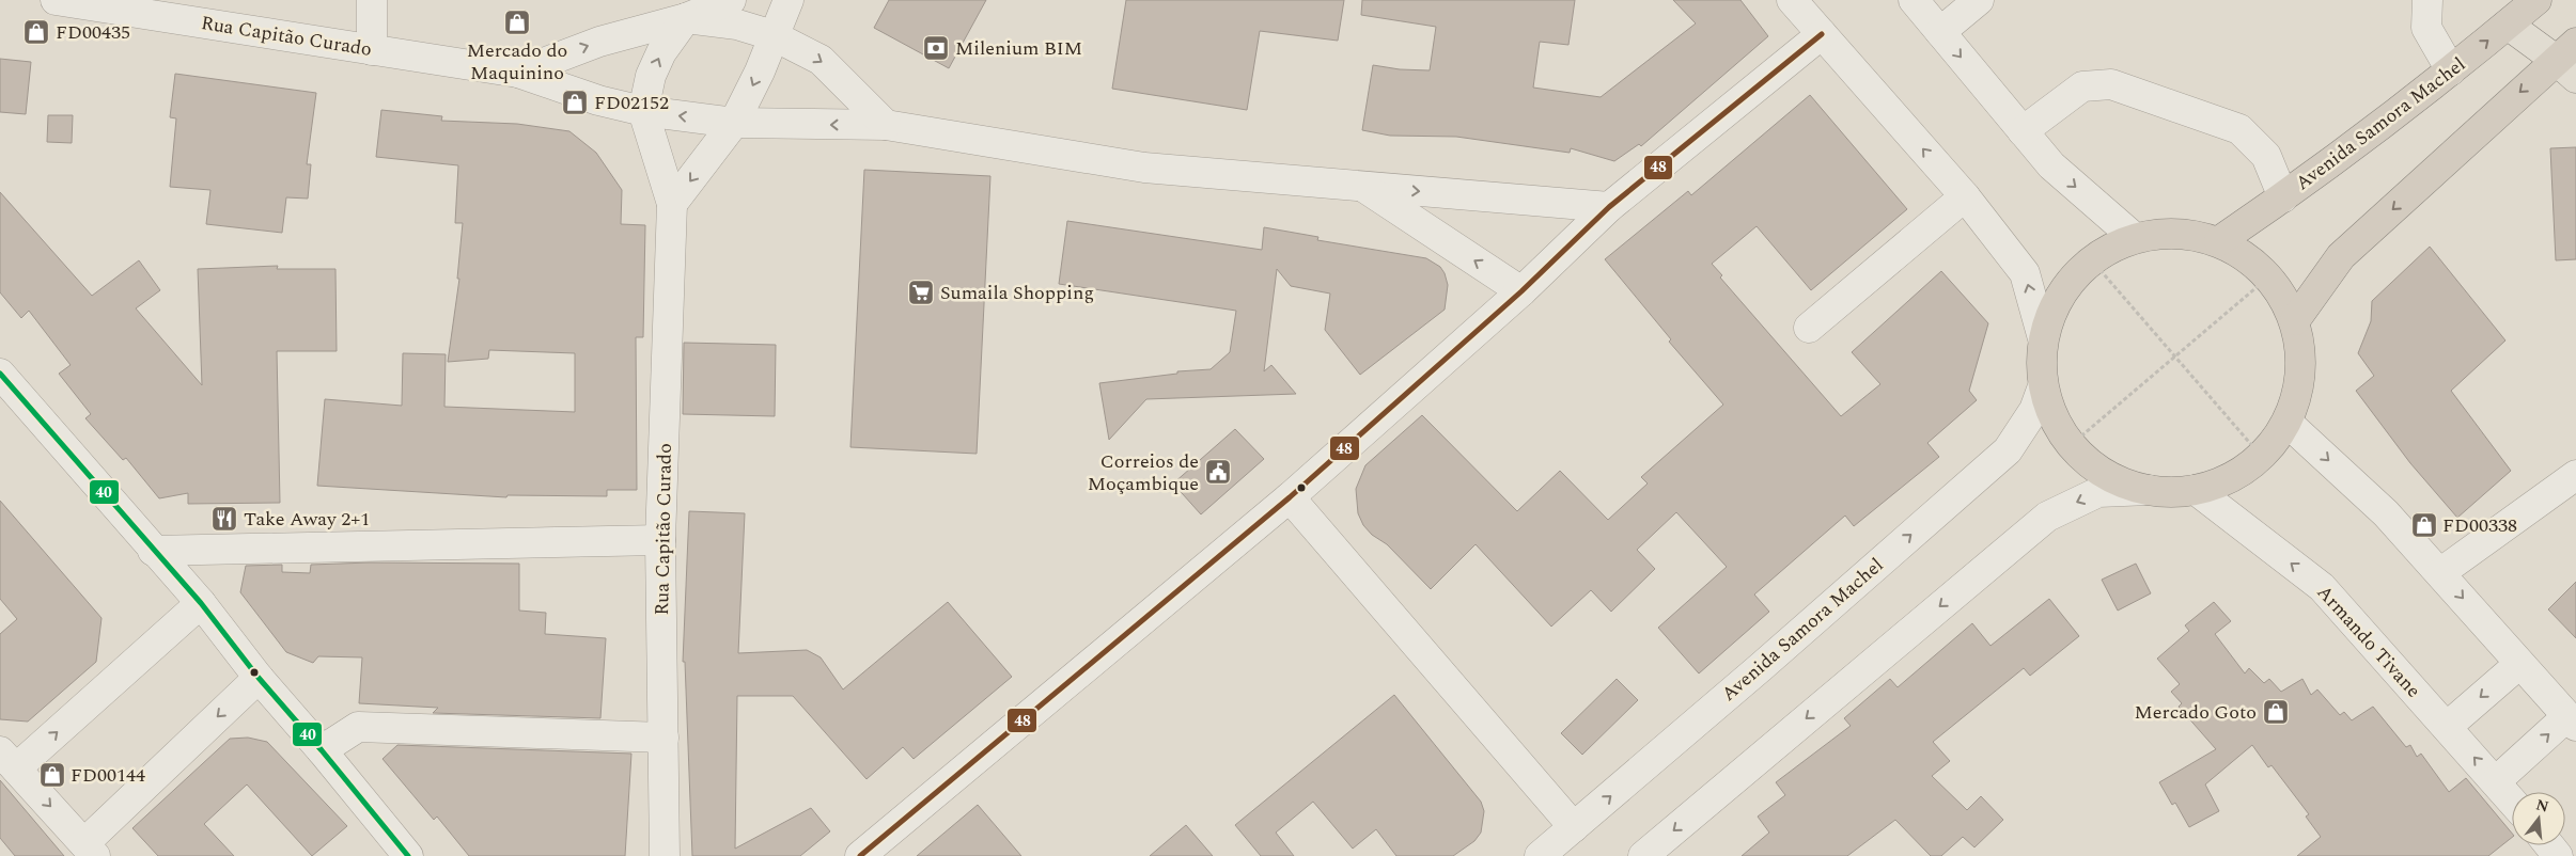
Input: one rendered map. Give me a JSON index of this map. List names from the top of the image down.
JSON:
{
  "streets": {
    "highway": ["Avenida Samora Machel"],
    "street": ["Rua Capitão Curado", "Armando Tivane"]
  },
  "one_way": ["Avenida Samora Machel"],
  "places": {
    "shop": [
      "Mercado do Maquinino",
      "FD00435",
      "FD02152",
      "FD00338",
      "Mercado Goto",
      "FD00144"
    ],
    "bank": ["Milenium BIM"],
    "supermarket": ["Sumaila Shopping"],
    "public building": ["Correios de Moçambique"],
    "restaurant": ["Take Away 2+1"]
  },
  "lines": ["transit line 48", "transit line 40"],
  "north": "top"
}
